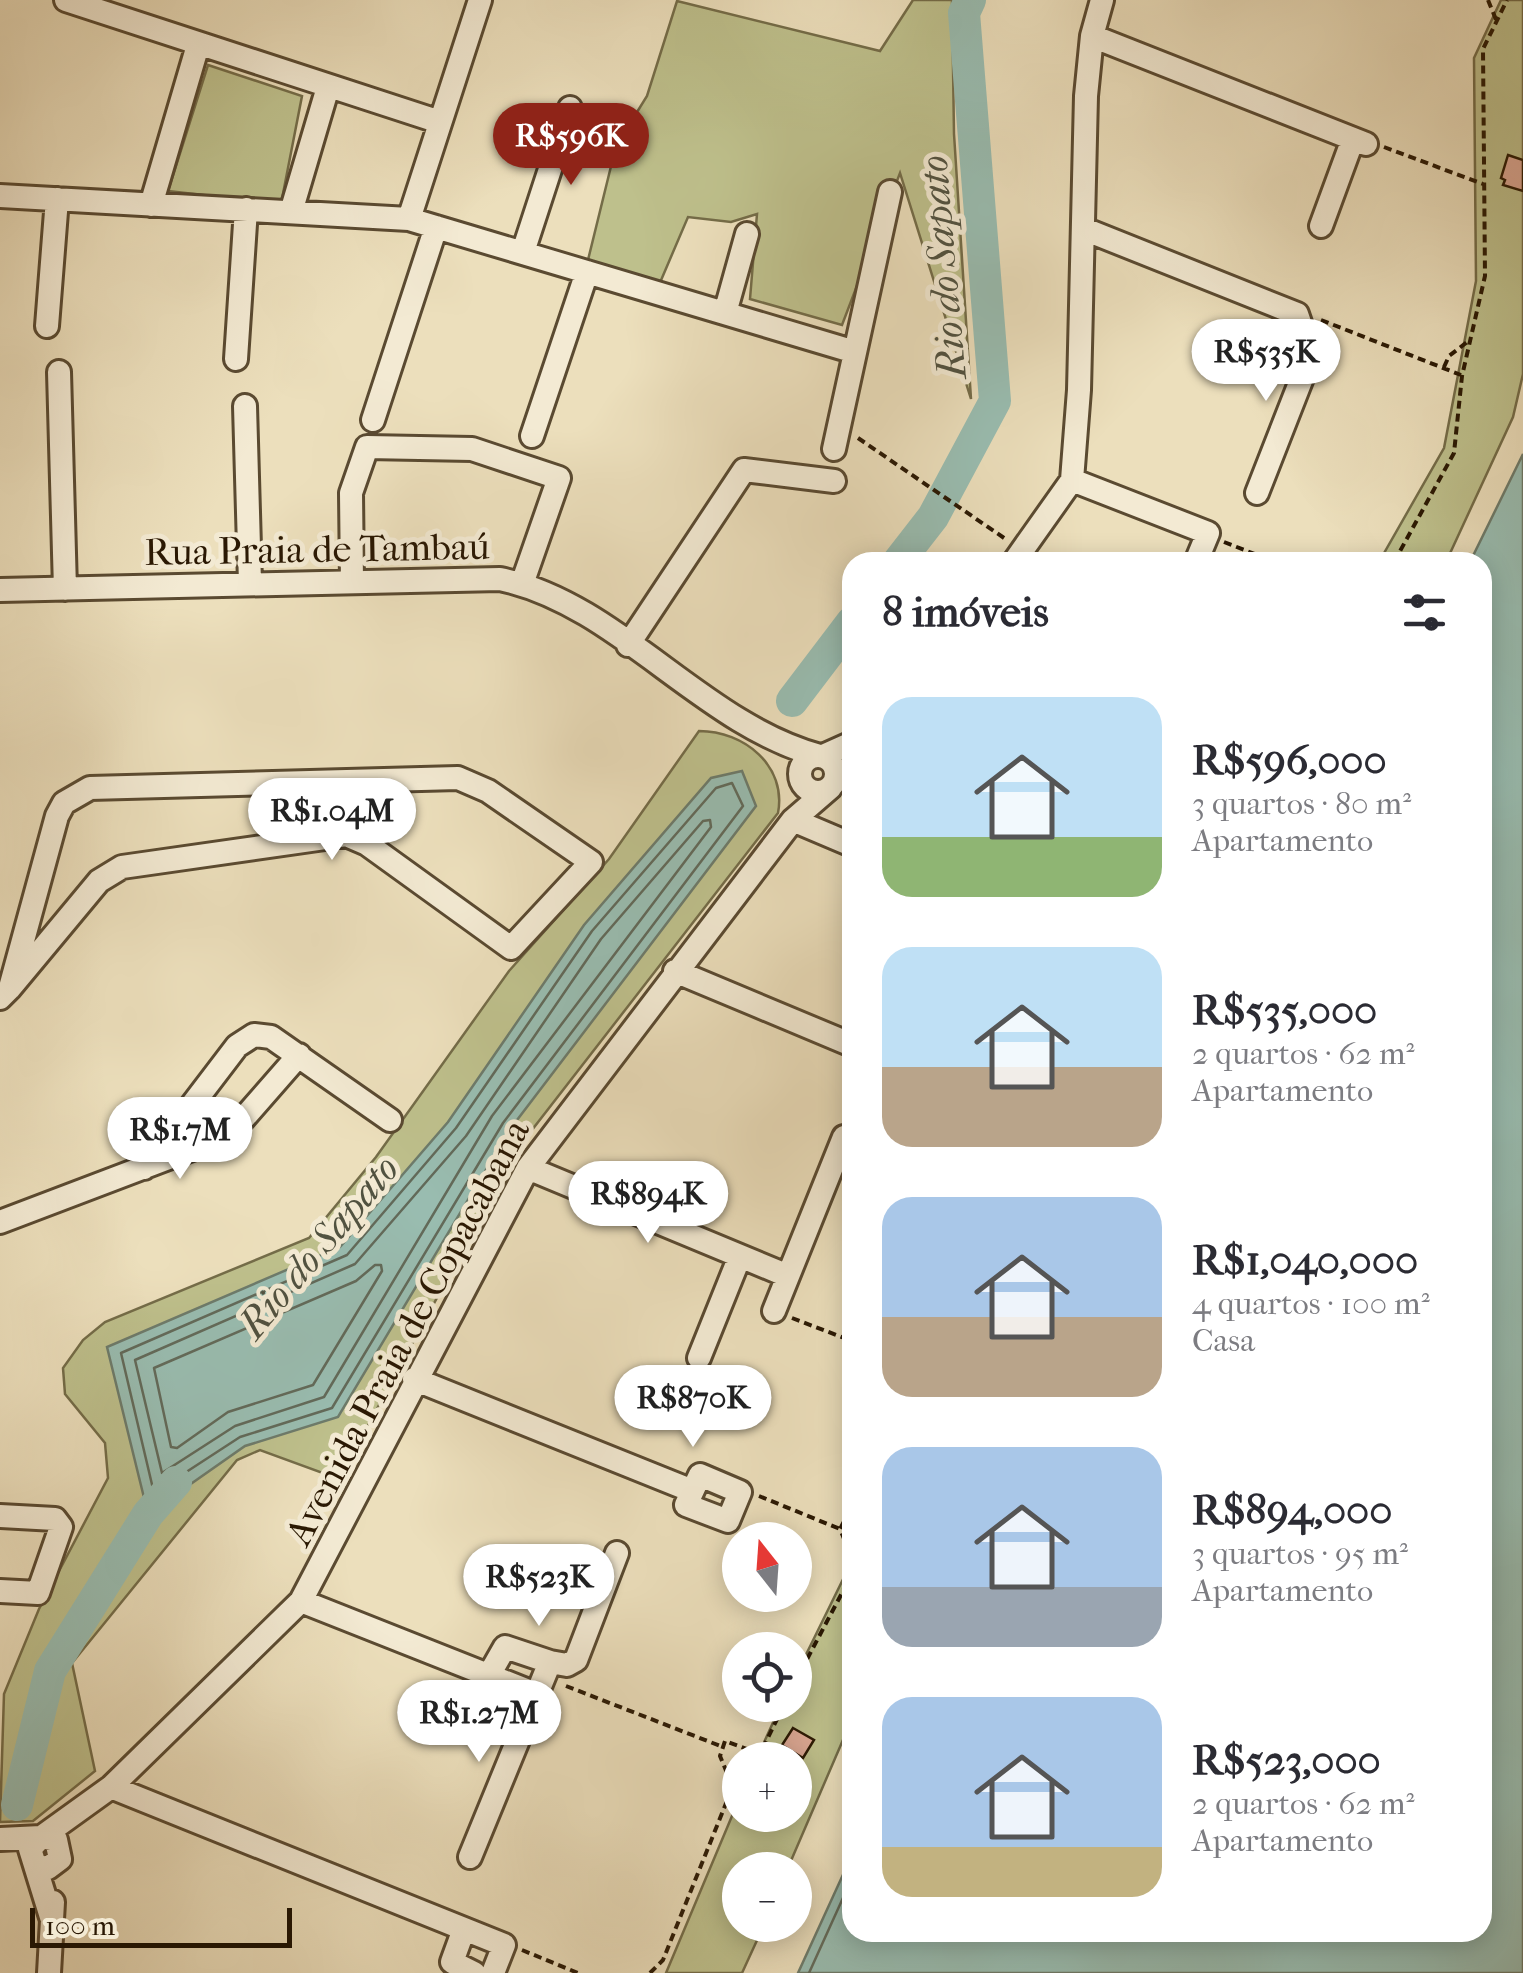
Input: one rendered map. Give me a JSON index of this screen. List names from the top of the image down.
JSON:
{
  "streets": {
    "street": ["Rua Praia de Tambaú", "Avenida Praia de Copacabana"]
  },
  "crossings": [
    ["Rua Praia de Tambaú", "Avenida Praia de Copacabana"]
  ],
  "water": ["Rio do Sapato"],
  "scale_bar": "100 m",
  "north": "top",
  "page": {
    "price": [
      "R$596K",
      "R$535K",
      "R$1.04M",
      "R$1.7M",
      "R$894K",
      "R$870K",
      "R$523K",
      "R$1.27M"
    ],
    "heading": "8 imóveis",
    "list": [
      {
        "name": "R$596,000",
        "note": "3 quartos · 80 m² · Apartamento"
      },
      {
        "name": "R$535,000",
        "note": "2 quartos · 62 m² · Apartamento"
      },
      {
        "name": "R$1,040,000",
        "note": "4 quartos · 100 m² · Casa"
      },
      {
        "name": "R$894,000",
        "note": "3 quartos · 95 m² · Apartamento"
      },
      {
        "name": "R$523,000",
        "note": "2 quartos · 62 m² · Apartamento"
      }
    ],
    "map_buttons": ["+", "−"],
    "scale": "100 m"
  }
}
